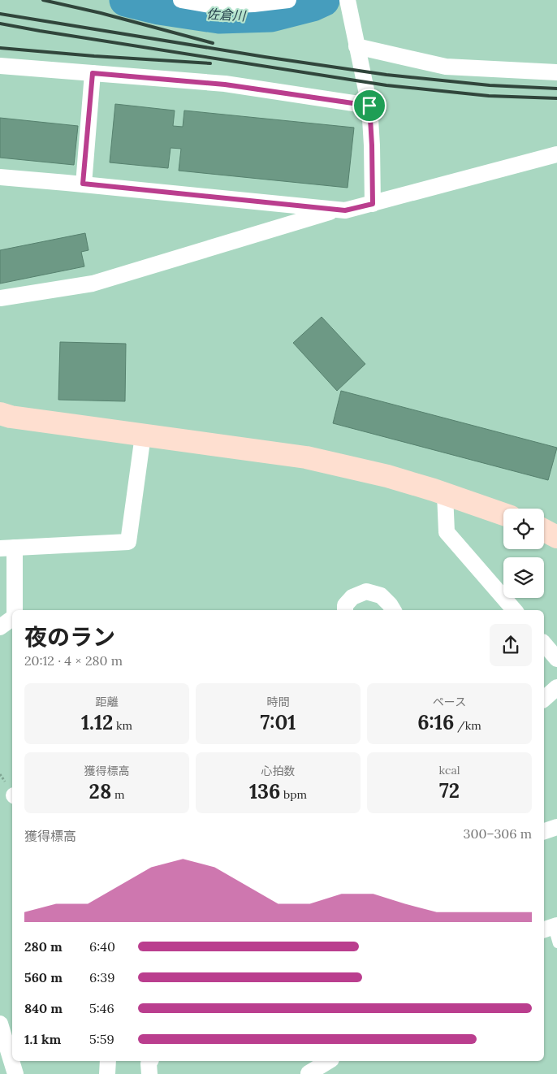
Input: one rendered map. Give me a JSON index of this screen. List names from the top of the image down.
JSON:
{
  "water": ["佐倉川"],
  "page": {
    "heading": ["夜のラン", "20:12 · 4 × 280 m"],
    "stats": [
      ["距離", "1.12 km"],
      ["時間", "7:01"],
      ["ペース", "6:16 /km"],
      ["獲得標高", "28 m"],
      ["心拍数", "136 bpm"],
      ["kcal", "72"]
    ],
    "chart": ["獲得標高", "300–306 m"],
    "list": [
      {
        "name": "280 m",
        "note": "6:40"
      },
      {
        "name": "560 m",
        "note": "6:39"
      },
      {
        "name": "840 m",
        "note": "5:46"
      },
      {
        "name": "1.1 km",
        "note": "5:59"
      }
    ]
  }
}
